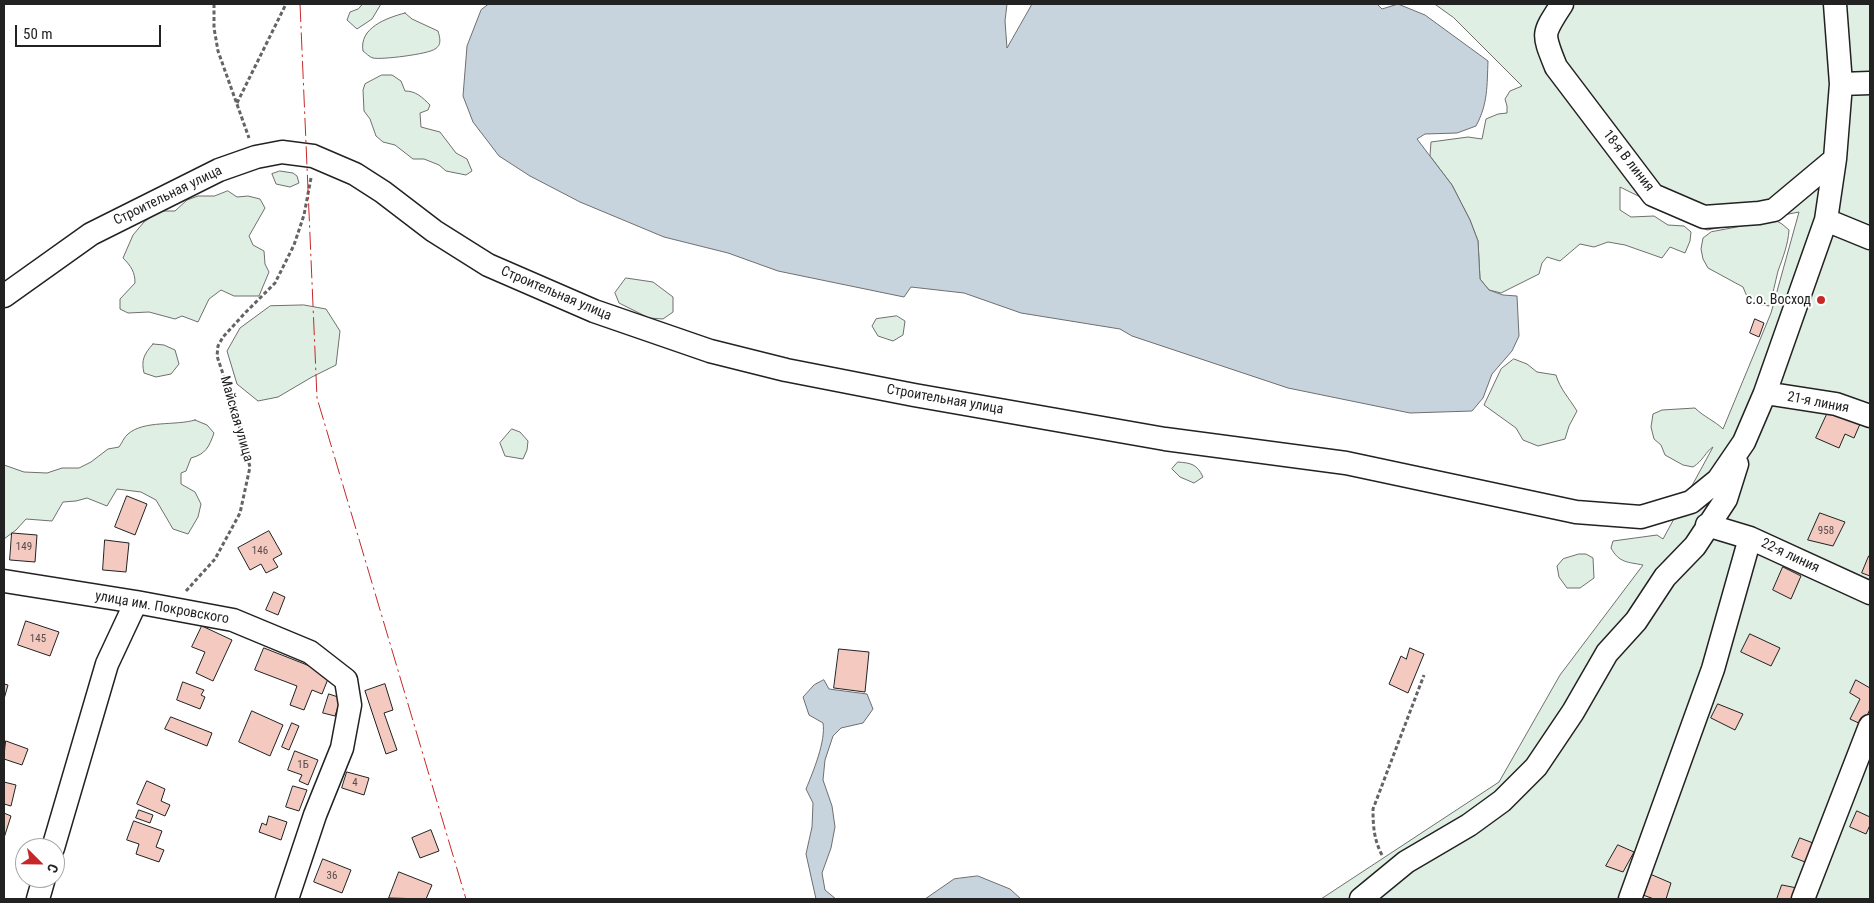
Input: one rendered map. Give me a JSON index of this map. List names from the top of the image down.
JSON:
{
  "streets": {
    "street": [
      "18-я В линия",
      "Строительная улица",
      "21-я линия",
      "22-я линия",
      "улица им. Покровского"
    ],
    "path": ["Майская улица"]
  },
  "crossings": [
    ["Строительная улица", "Майская улица"]
  ],
  "places": ["с.о. Восход"],
  "house_numbers": [
    "958",
    "149",
    "146",
    "145",
    "1Б",
    "4",
    "36"
  ],
  "scale_bar": "50 m",
  "north": "bottom right"
}
